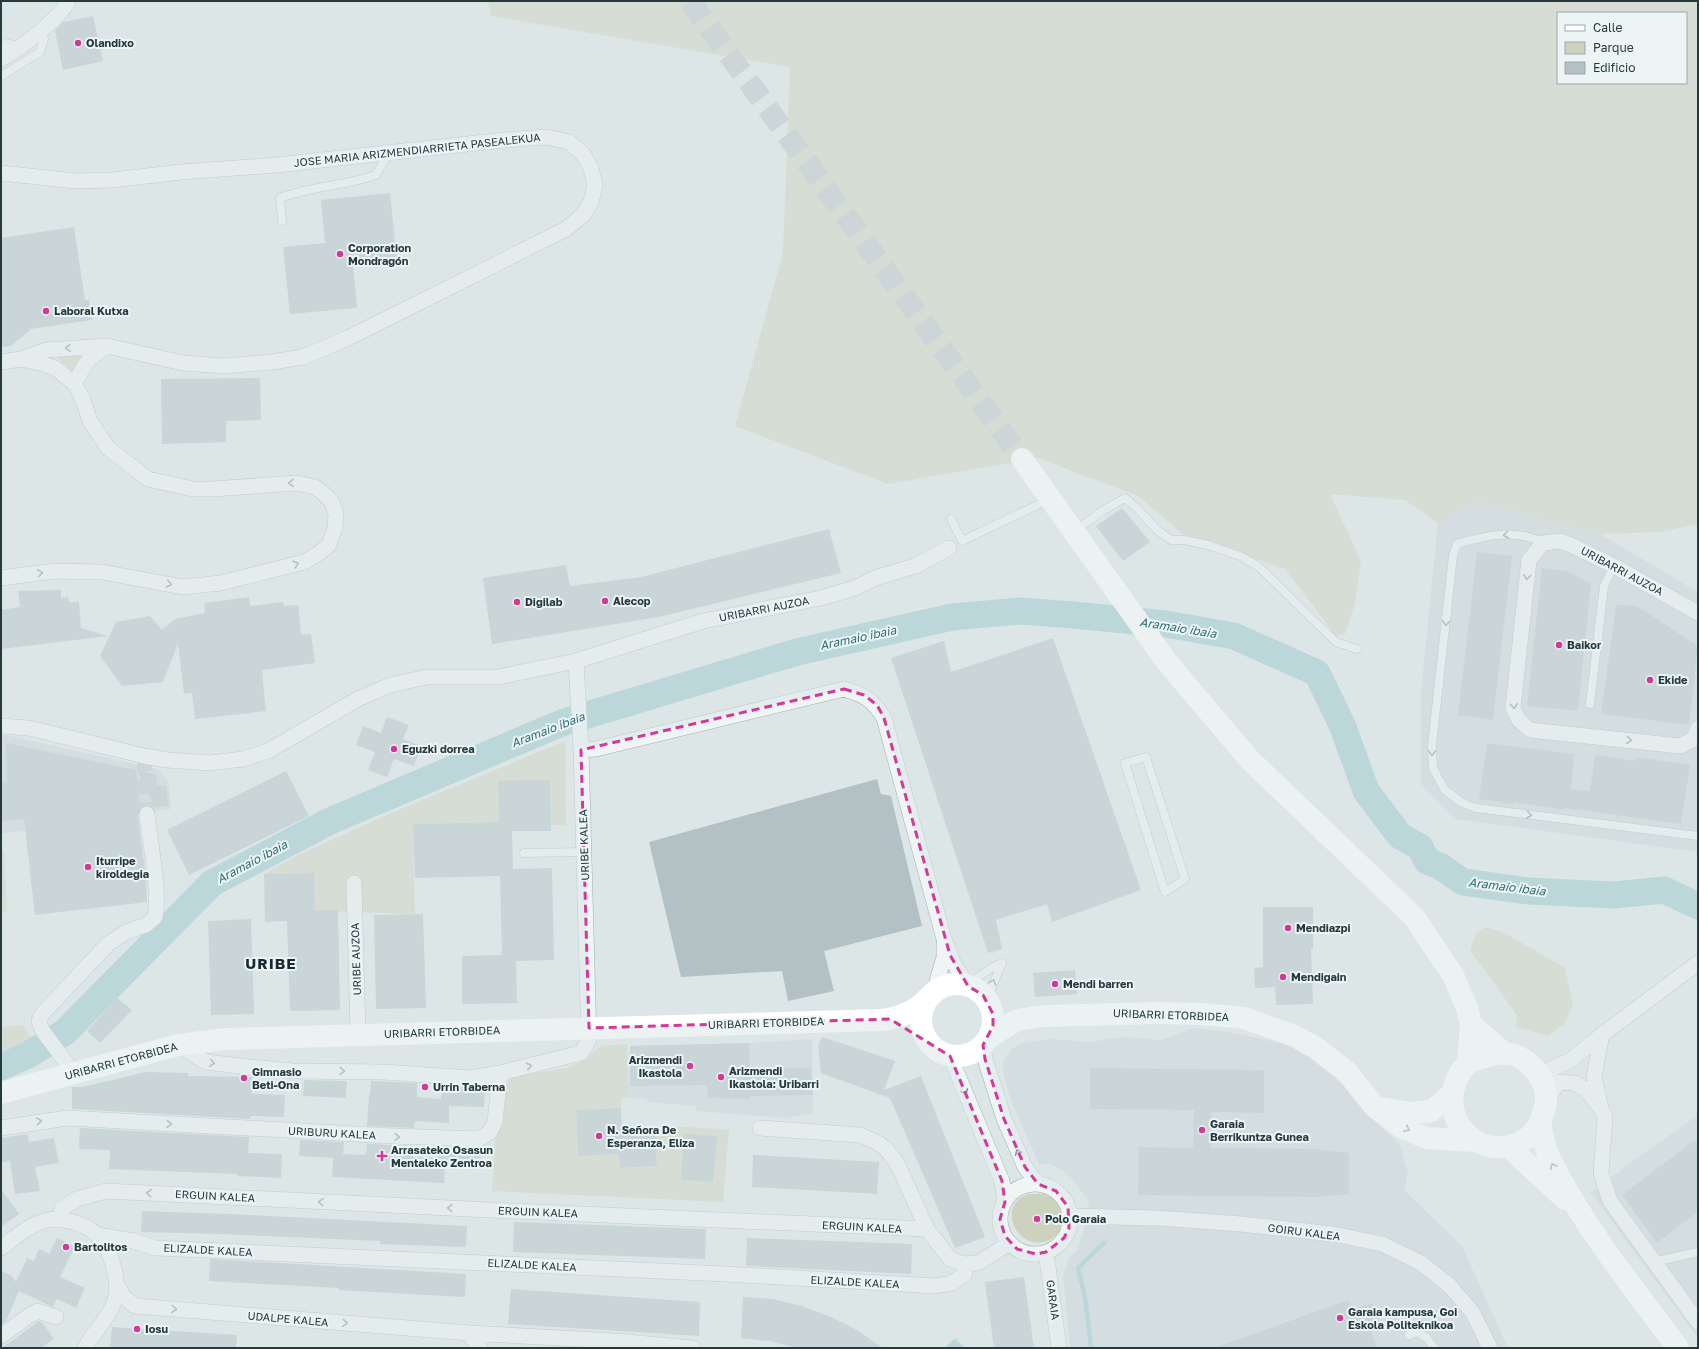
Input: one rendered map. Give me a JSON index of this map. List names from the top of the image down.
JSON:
{
  "streets": {
    "street": [
      "JOSE MARIA ARIZMENDIARRIETA PASEALEKUA",
      "URIBARRI AUZOA",
      "URIBE KALEA",
      "URIBE AUZOA",
      "URIBARRI ETORBIDEA",
      "URIBURU KALEA",
      "ERGUIN KALEA",
      "GOIRU KALEA",
      "ELIZALDE KALEA",
      "GARAIA",
      "UDALPE KALEA"
    ]
  },
  "crossings": [
    ["URIBARRI AUZOA", "URIBE KALEA"],
    ["URIBE KALEA", "URIBARRI ETORBIDEA"],
    ["URIBE AUZOA", "URIBARRI ETORBIDEA"],
    ["GOIRU KALEA", "GARAIA"]
  ],
  "one_way": ["UDALPE KALEA"],
  "districts": ["URIBE"],
  "water": ["Aramaio ibaia"],
  "places": {
    "other": [
      "Olandixo",
      "Corporation Mondragón",
      "Laboral Kutxa",
      "Alecop",
      "Digilab",
      "Baikor",
      "Ekide",
      "Eguzki dorrea",
      "Iturripe kiroldegia",
      "Mendiazpi",
      "Mendigain",
      "Mendi barren",
      "Arizmendi Ikastola",
      "Arizmendi Ikastola: Uribarri",
      "Gimnasio Beti-Ona",
      "Urrin Taberna",
      "Garaia Berrikuntza Gunea",
      "N. Señora De Esperanza, Eliza",
      "Polo Garaia",
      "Bartolitos",
      "Garaia kampusa, Goi Eskola Politeknikoa",
      "Iosu"
    ],
    "health": ["Arrasateko Osasun Mentaleko Zentroa"]
  },
  "legend": ["Calle", "Parque", "Edificio"]
}
